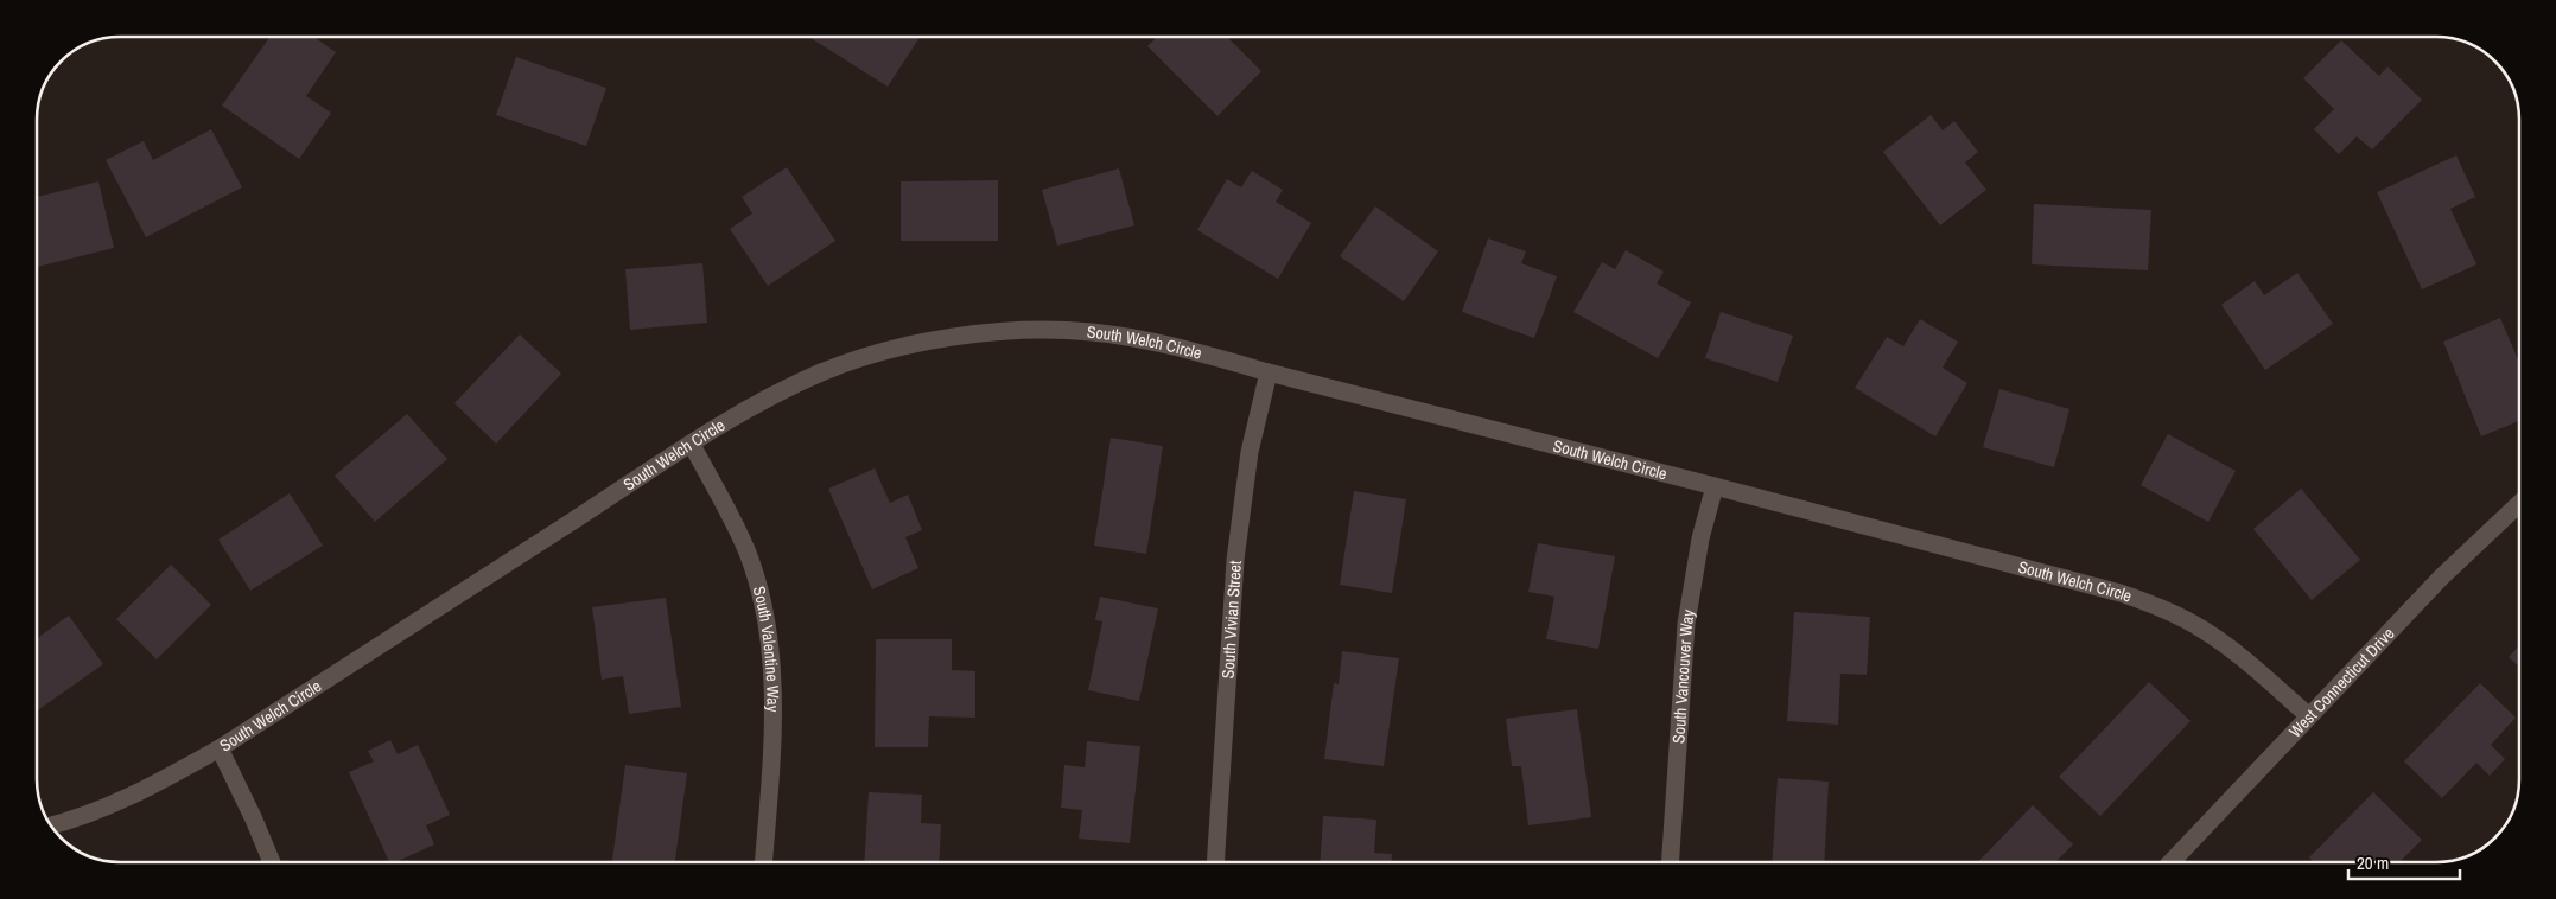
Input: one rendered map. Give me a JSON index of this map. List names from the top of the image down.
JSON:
{
  "streets": {
    "street": [
      "South Welch Circle",
      "South Vivian Street",
      "South Valentine Way",
      "South Vancouver Way",
      "West Connecticut Drive"
    ]
  },
  "crossings": [
    ["South Welch Circle", "South Vivian Street"],
    ["South Welch Circle", "South Valentine Way"],
    ["South Welch Circle", "South Vancouver Way"],
    ["South Welch Circle", "West Connecticut Drive"]
  ],
  "scale_bar": "20 m"
}
